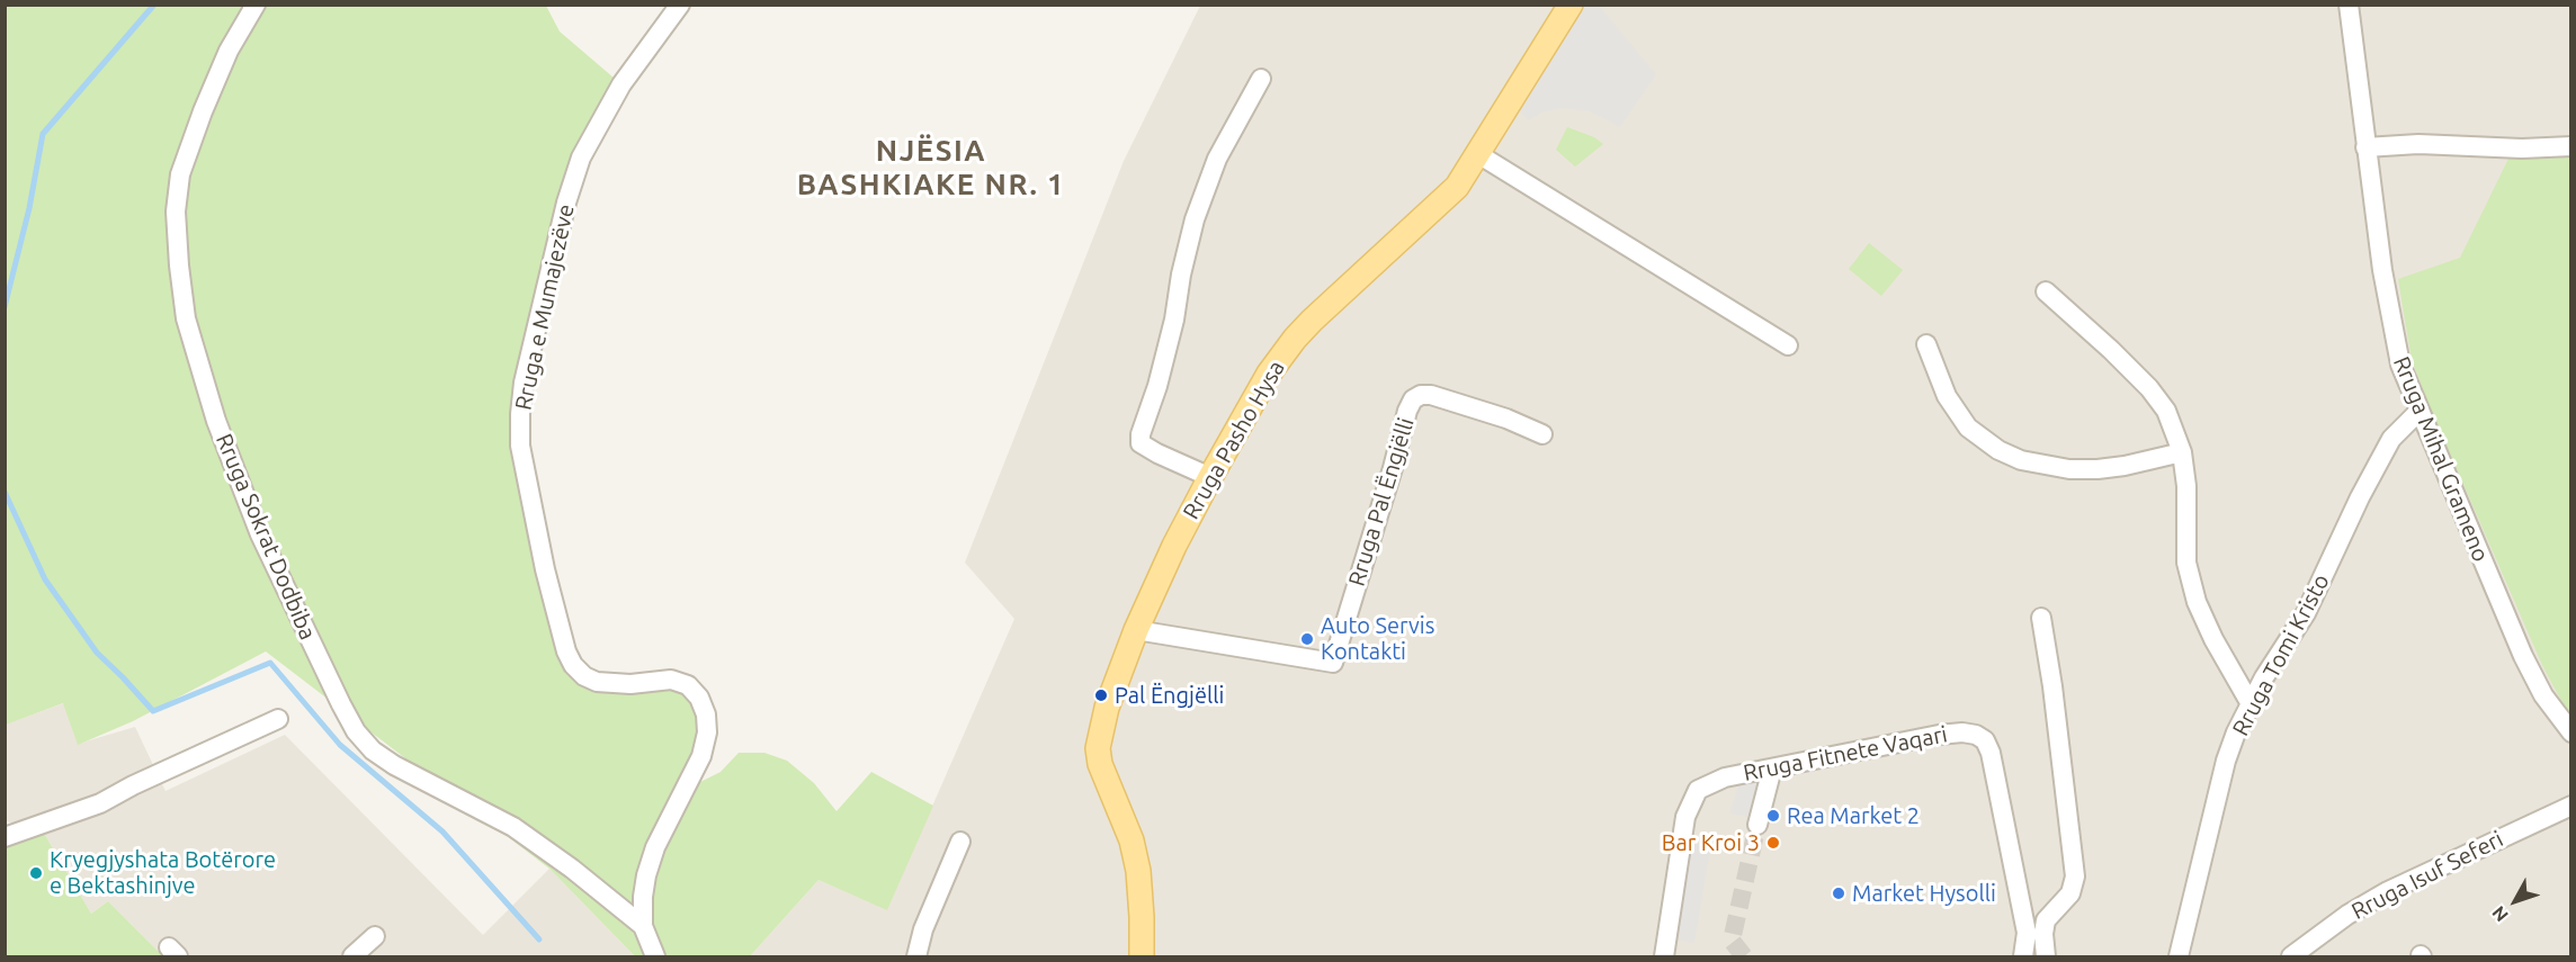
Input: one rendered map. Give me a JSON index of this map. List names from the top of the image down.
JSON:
{
  "streets": {
    "main road": ["Rruga Pasho Hysa"],
    "street": [
      "Rruga e Mumajezëve",
      "Rruga Mihal Grameno",
      "Rruga Pal Ëngjëlli",
      "Rruga Sokrat Dodbiba",
      "Rruga Tomi Kristo",
      "Rruga Fitnete Vaqari",
      "Rruga Isuf Seferi"
    ]
  },
  "crossings": [
    ["Rruga e Mumajezëve", "Rruga Sokrat Dodbiba"],
    ["Rruga Pasho Hysa", "Rruga Pal Ëngjëlli"],
    ["Rruga Mihal Grameno", "Rruga Tomi Kristo"]
  ],
  "districts": ["NJËSIA BASHKIAKE NR. 1"],
  "places": [
    "Auto Servis Kontakti",
    "Pal Ëngjëlli",
    "Rea Market 2",
    "Bar Kroi 3",
    "Kryegjyshata Botërore e Bektashinjve",
    "Market Hysolli"
  ],
  "north": "bottom left"
}
